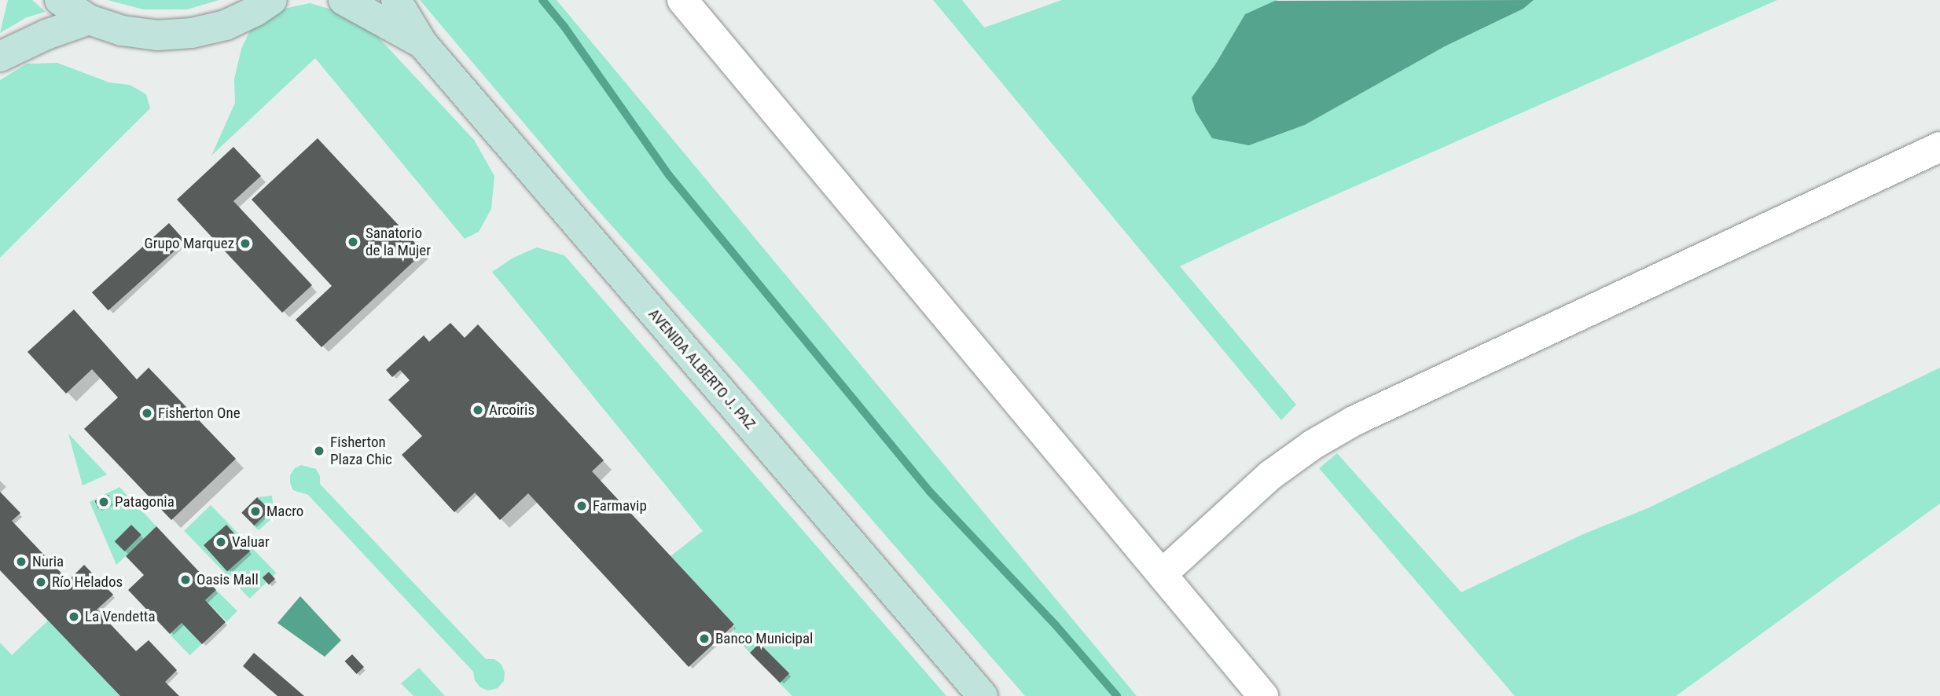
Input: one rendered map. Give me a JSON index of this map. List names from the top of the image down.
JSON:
{
  "streets": {
    "main road": ["AVENIDA ALBERTO J. PAZ"]
  },
  "places": [
    "Sanatorio de la Mujer",
    "Grupo Marquez",
    "Arcoiris",
    "Fisherton One",
    "Fisherton Plaza Chic",
    "Patagonia",
    "Farmavip",
    "Macro",
    "Valuar",
    "Nuria",
    "Oasis Mall",
    "Río Helados",
    "La Vendetta",
    "Banco Municipal"
  ]
}
